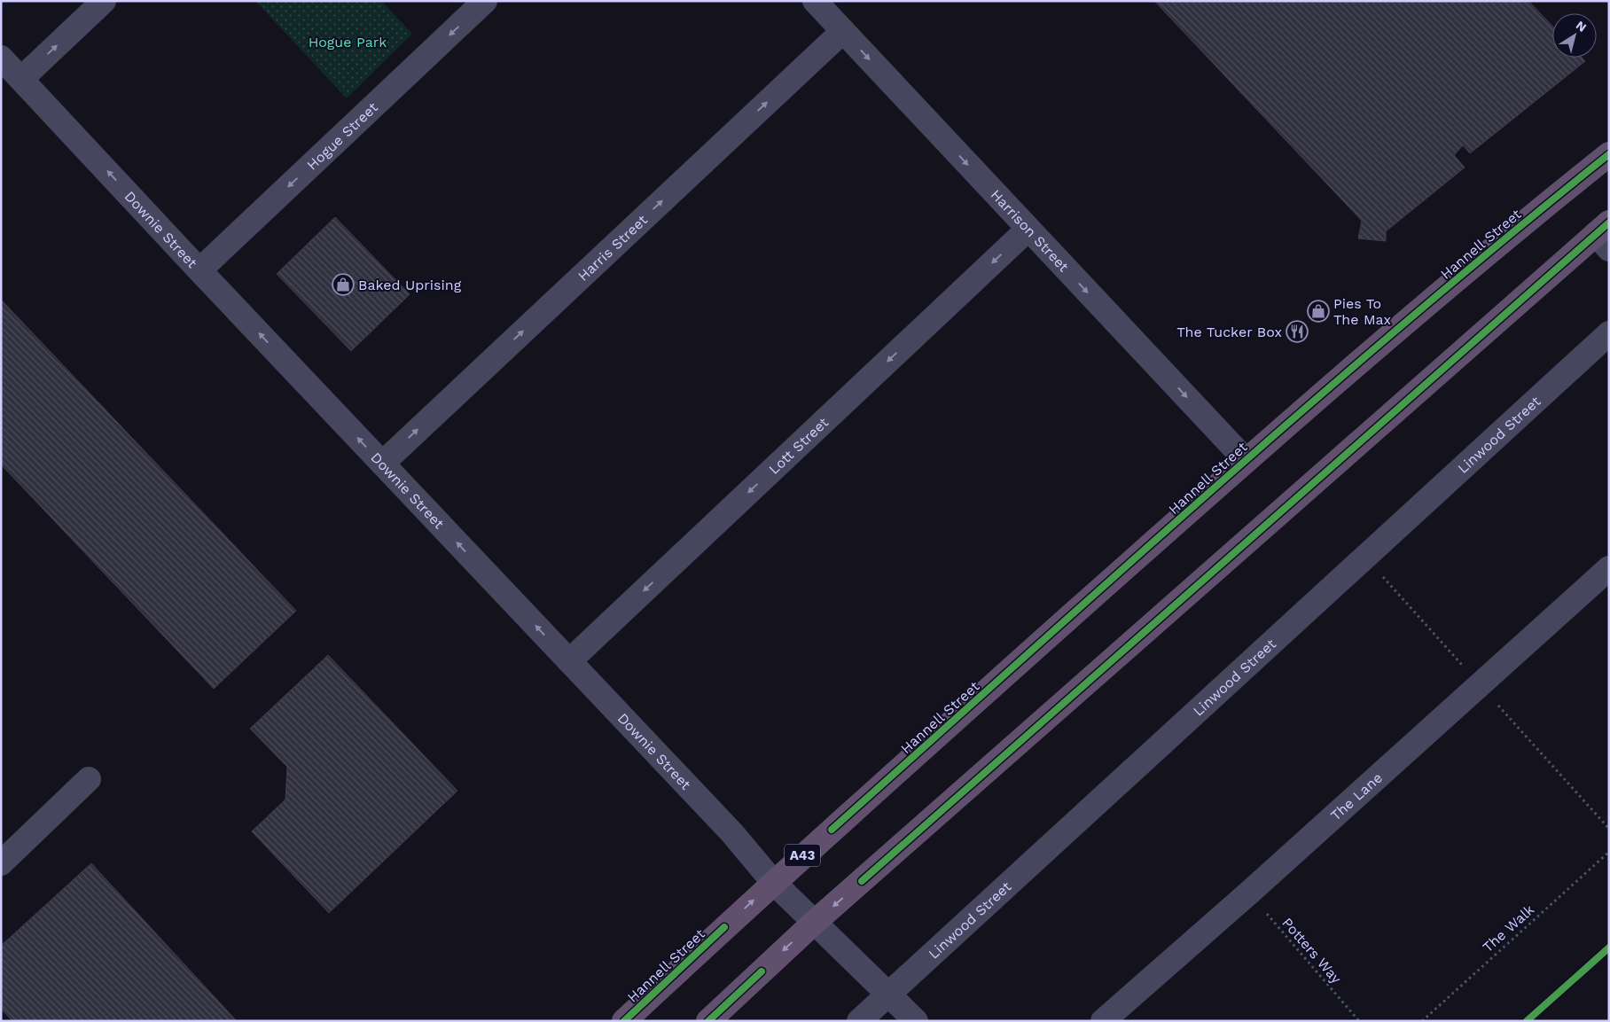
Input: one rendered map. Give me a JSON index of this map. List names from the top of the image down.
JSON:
{
  "streets": {
    "highway": ["Hannell Street", "A43"],
    "street": [
      "Hogue Street",
      "Downie Street",
      "Harrison Street",
      "Harris Street",
      "Linwood Street",
      "Lott Street",
      "The Lane"
    ],
    "path": ["The Walk", "Potters Way"]
  },
  "crossings": [
    ["Hogue Street", "Downie Street"],
    ["Downie Street", "Hannell Street"],
    ["Downie Street", "Harris Street"],
    ["Downie Street", "Linwood Street"],
    ["Downie Street", "Lott Street"],
    ["Harrison Street", "Hannell Street"],
    ["Harrison Street", "Harris Street"],
    ["Harrison Street", "Lott Street"],
    ["The Lane", "Potters Way"]
  ],
  "one_way": [
    "Hogue Street",
    "Downie Street",
    "Harrison Street",
    "Harris Street",
    "Lott Street"
  ],
  "parks": ["Hogue Park"],
  "places": {
    "shop": ["Baked Uprising", "Pies To The Max"],
    "restaurant": ["The Tucker Box"]
  },
  "north": "top right"
}
